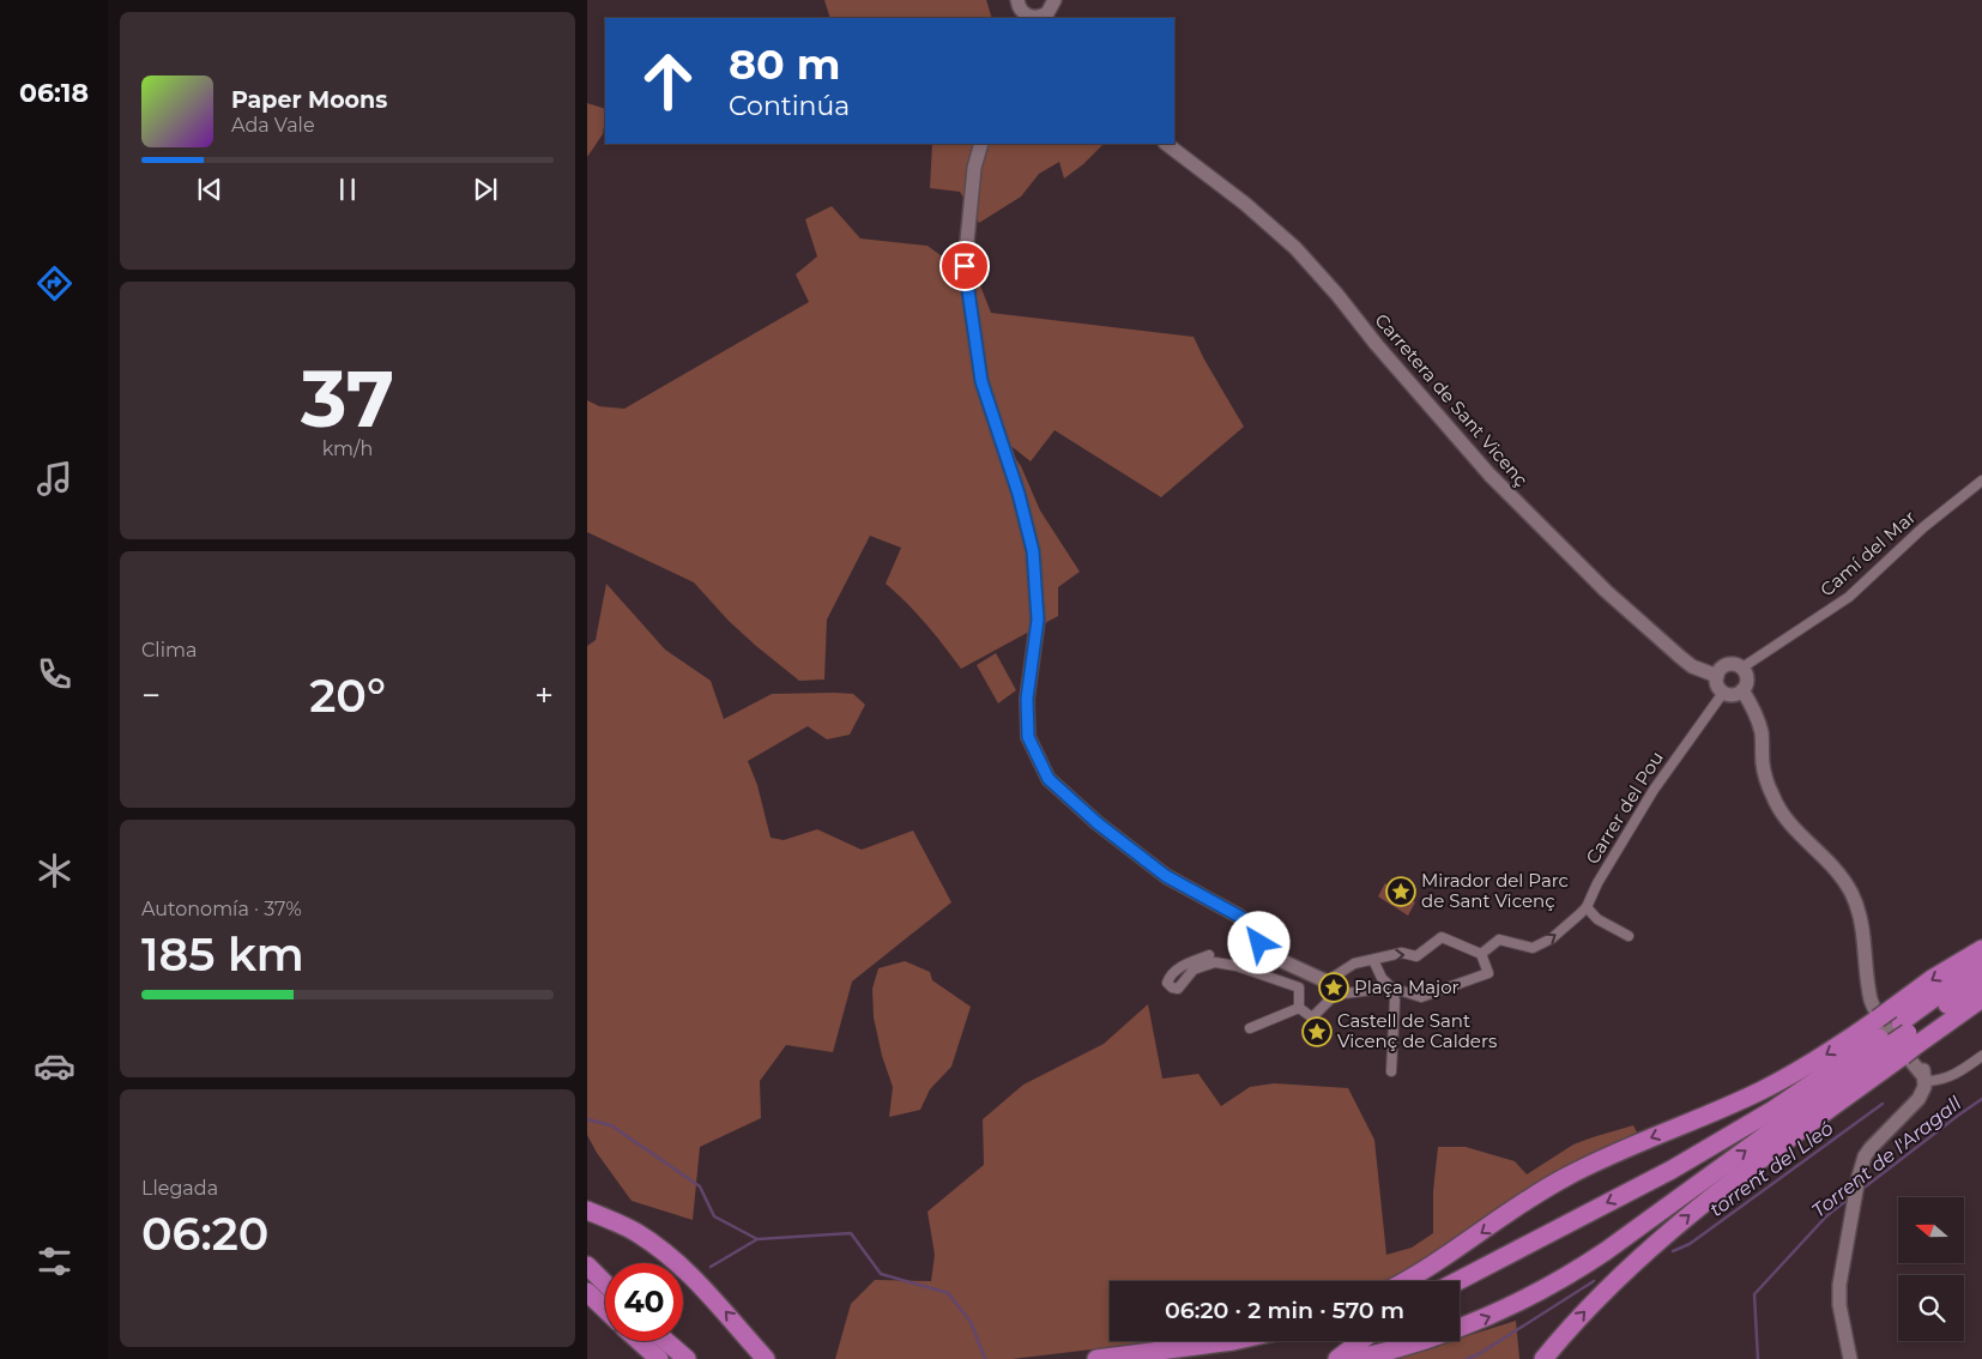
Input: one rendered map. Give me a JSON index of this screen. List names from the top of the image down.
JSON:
{
  "streets": {
    "street": ["Carretera de Sant Vicenç", "Camí del Mar", "Carrer del Pou"]
  },
  "crossings": [
    ["Carretera de Sant Vicenç", "Camí del Mar"],
    ["Carretera de Sant Vicenç", "Carrer del Pou"],
    ["Camí del Mar", "Carrer del Pou"]
  ],
  "water": ["Torrent de l'Aragall", "torrent del Lleó"],
  "places": {
    "place": ["Mirador del Parc de Sant Vicenç", "Plaça Major", "Castell de Sant Vicenç de Calders"]
  },
  "north": "left",
  "page": {
    "tabs": "06:18",
    "turn": ["80 m", "Continúa"],
    "song": ["Paper Moons", "Ada Vale"],
    "tile": [
      ["37", "km/h"],
      "Clima",
      ["Autonomía · 37%", "185 km"],
      ["Llegada", "06:20"]
    ],
    "heat": ["−", "20°", "+"],
    "limit": "40",
    "trip": "06:20 · 2 min · 570 m"
  }
}
